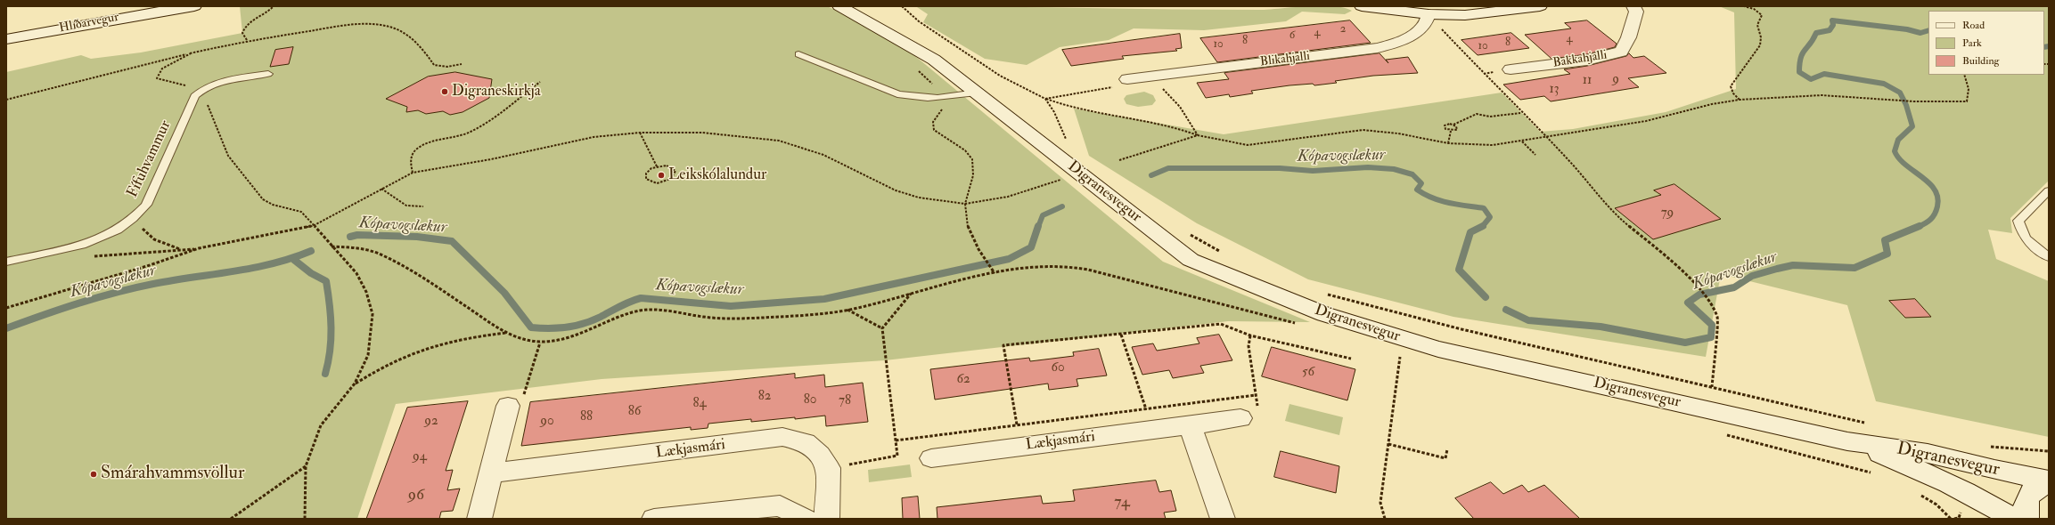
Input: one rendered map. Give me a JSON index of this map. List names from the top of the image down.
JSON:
{
  "streets": {
    "street": [
      "Hlíðarvegur",
      "Blikahjalli",
      "Bakkahjalli",
      "Digranesvegur",
      "Lækjasmári"
    ],
    "lane": ["Fífuhvammur"]
  },
  "water": ["Kópavogslækur"],
  "places": ["Digraneskirkja", "Leikskólalundur", "Smárahvammsvöllur"],
  "house_numbers": [
    "2",
    "4",
    "6",
    "4",
    "8",
    "8",
    "10",
    "10",
    "9",
    "11",
    "13",
    "79",
    "60",
    "56",
    "62",
    "82",
    "80",
    "78",
    "84",
    "86",
    "88",
    "92",
    "90",
    "94",
    "96",
    "74"
  ],
  "legend": ["Road", "Park", "Building"]
}
